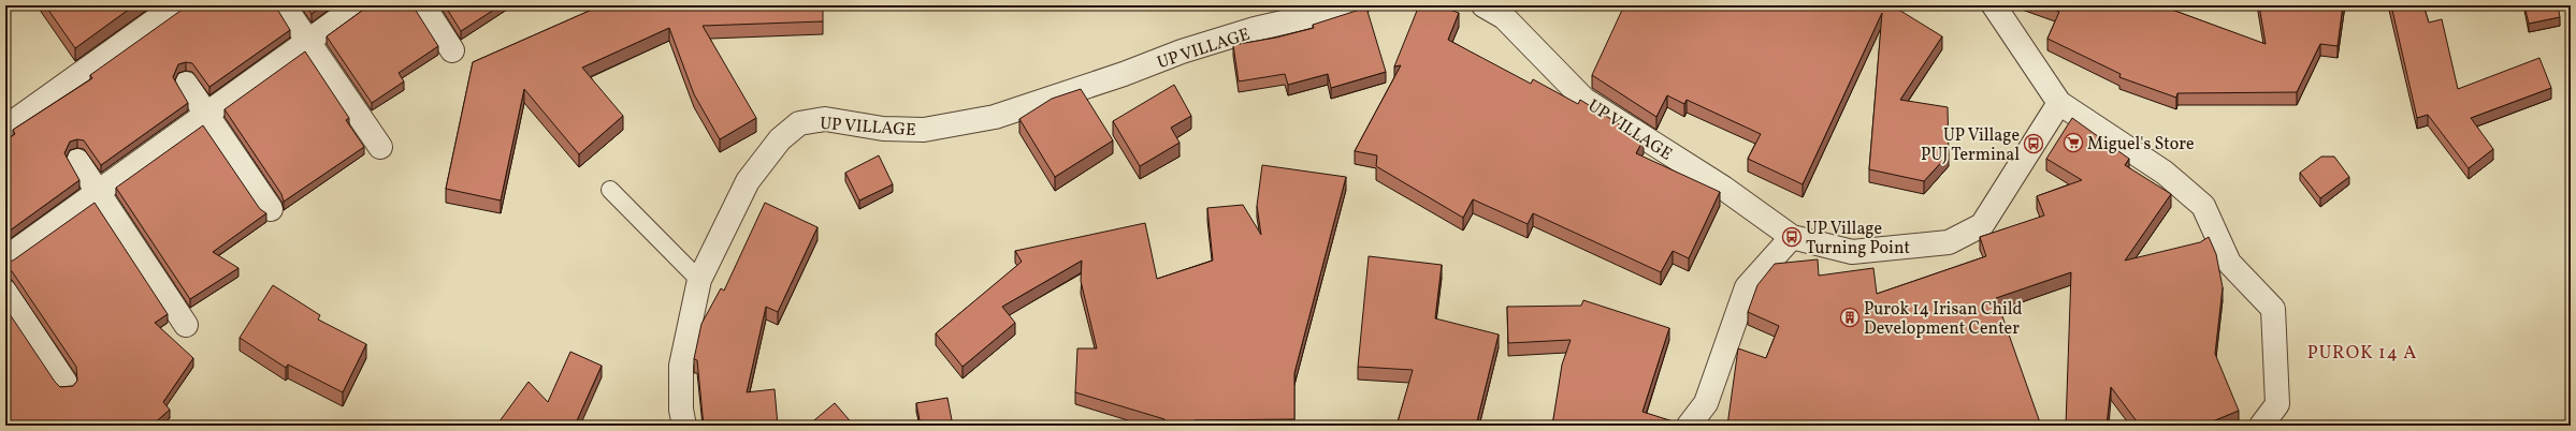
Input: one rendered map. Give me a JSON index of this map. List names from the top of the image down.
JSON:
{
  "streets": {
    "street": ["UP VILLAGE"]
  },
  "districts": ["PUROK 14 A"],
  "places": {
    "supermarket": ["Miguel's Store"],
    "bus stop": ["UP Village PUJ Terminal", "UP Village Turning Point"],
    "building": ["Purok 14 Irisan Child Development Center"]
  }
}
